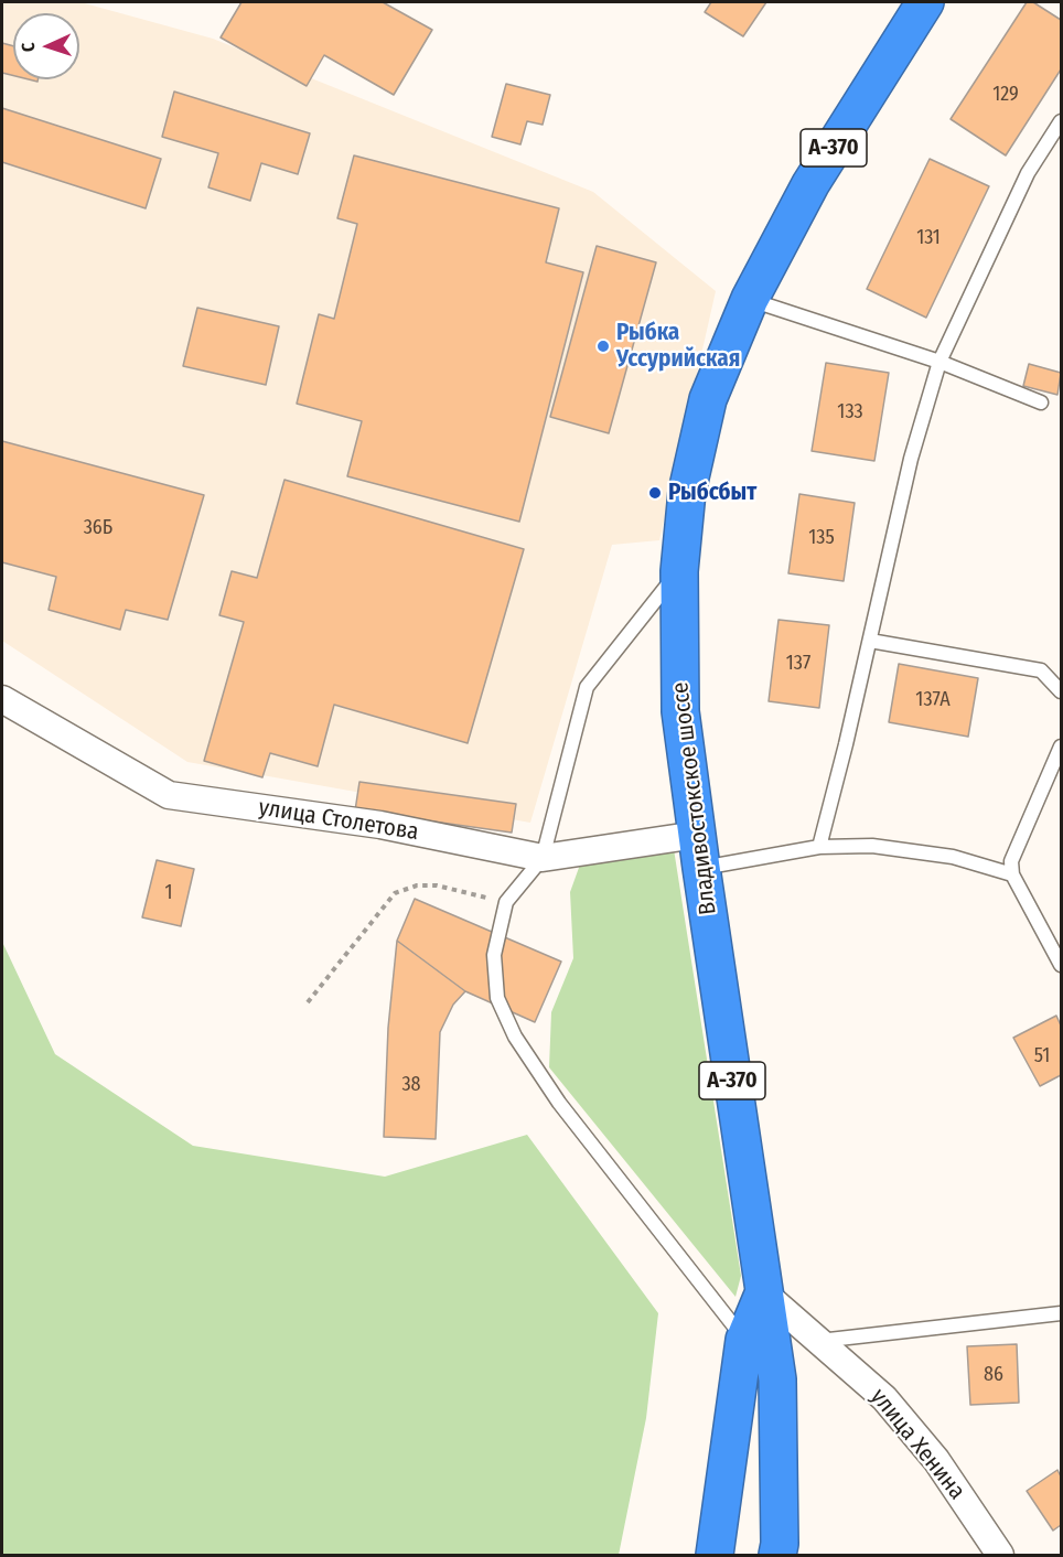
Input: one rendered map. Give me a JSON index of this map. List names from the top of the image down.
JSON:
{
  "streets": {
    "highway": ["А-370", "Владивостокское шоссе"],
    "street": ["улица Столетова", "улица Хенина"]
  },
  "crossings": [
    ["Владивостокское шоссе", "улица Столетова"],
    ["Владивостокское шоссе", "улица Хенина"]
  ],
  "places": ["Рыбка Уссурийская", "Рыбсбыт"],
  "house_numbers": [
    "129",
    "131",
    "133",
    "36Б",
    "135",
    "137",
    "137А",
    "1",
    "51",
    "38",
    "86"
  ],
  "north": "left"
}
